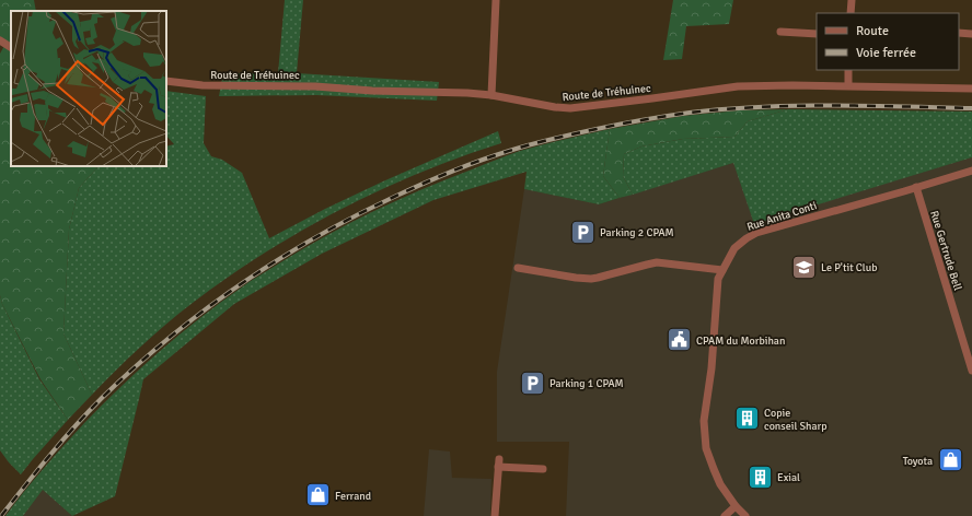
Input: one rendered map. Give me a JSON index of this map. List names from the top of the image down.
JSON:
{
  "streets": {
    "street": ["Route de Tréhuinec", "Rue Anita Conti", "Rue Gertrude Bell"]
  },
  "crossings": [
    ["Rue Anita Conti", "Rue Gertrude Bell"]
  ],
  "places": {
    "parking": ["Parking 2 CPAM", "Parking 1 CPAM"],
    "school or university": ["Le P'tit Club"],
    "public building": ["CPAM du Morbihan"],
    "building": ["Copie conseil Sharp", "Exial"],
    "shop": ["Toyota", "Ferrand"]
  },
  "legend": ["Route", "Voie ferrée"]
}
